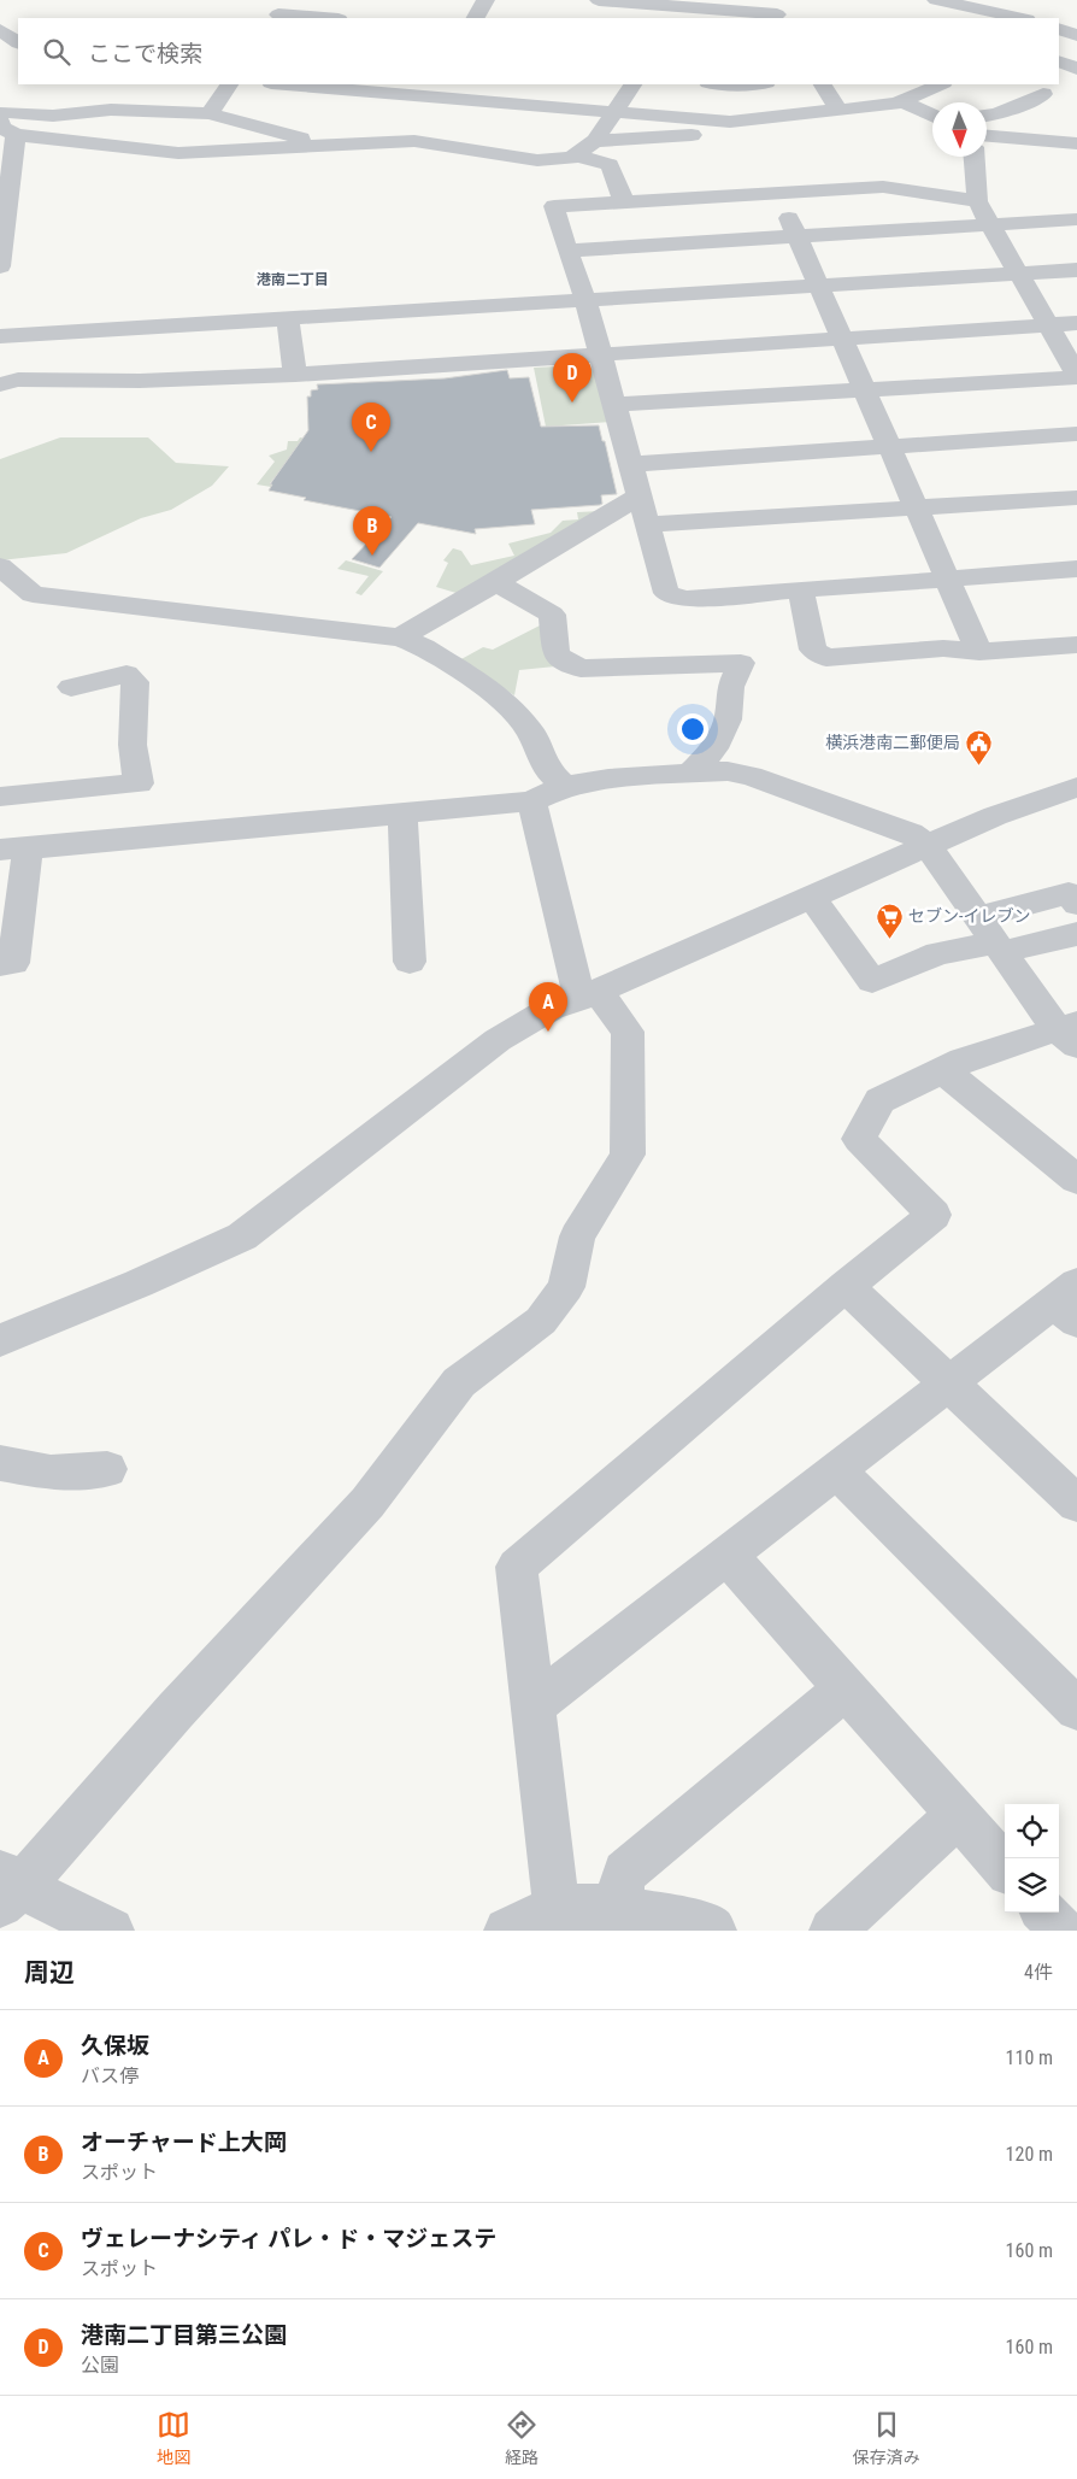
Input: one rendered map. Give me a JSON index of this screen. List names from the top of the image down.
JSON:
{
  "districts": ["港南二丁目"],
  "places": {
    "public building": ["横浜港南二郵便局"],
    "supermarket": ["セブン-イレブン"]
  },
  "north": "bottom",
  "page": {
    "search": "ここで検索",
    "pins": [
      "D",
      "C",
      "B",
      "A"
    ],
    "heading": ["周辺", "4件"],
    "list": [
      {
        "mark": "A",
        "name": "久保坂",
        "note": "バス停",
        "value": "110 m"
      },
      {
        "mark": "B",
        "name": "オーチャード上大岡",
        "note": "スポット",
        "value": "120 m"
      },
      {
        "mark": "C",
        "name": "ヴェレーナシティ パレ・ド・マジェステ",
        "note": "スポット",
        "value": "160 m"
      },
      {
        "mark": "D",
        "name": "港南二丁目第三公園",
        "note": "公園",
        "value": "160 m"
      }
    ],
    "nav": ["地図", "経路", "保存済み"]
  }
}
